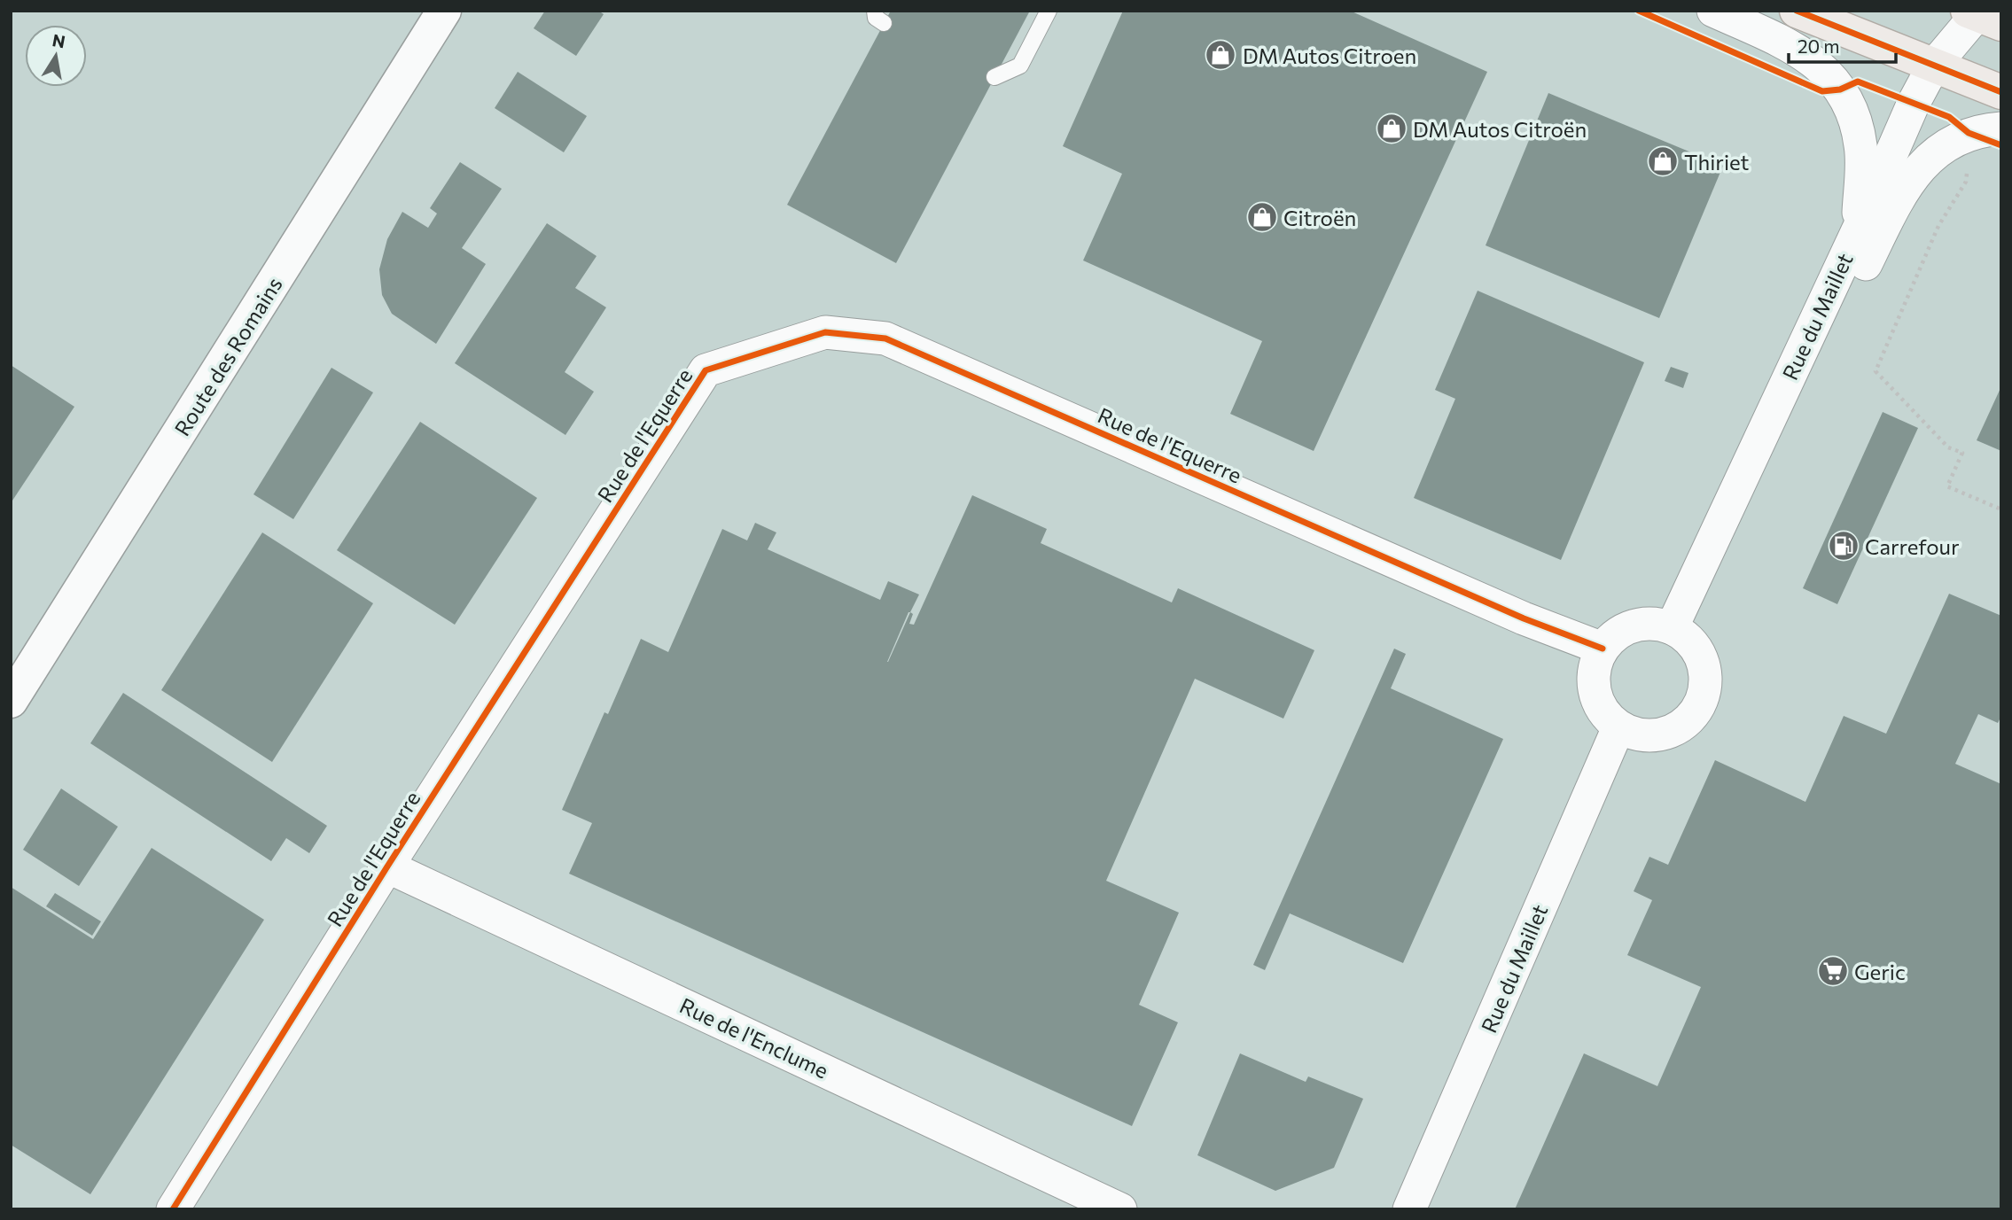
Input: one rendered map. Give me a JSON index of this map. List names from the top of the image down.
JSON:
{
  "streets": {
    "street": [
      "Rue du Maillet",
      "Route des Romains",
      "Rue de l'Equerre",
      "Rue de l'Enclume"
    ]
  },
  "crossings": [
    ["Rue du Maillet", "Rue de l'Equerre"],
    ["Rue de l'Equerre", "Rue de l'Enclume"]
  ],
  "places": {
    "shop": [
      "DM Autos Citroen",
      "DM Autos Citroën",
      "Thiriet",
      "Citroën"
    ],
    "fuel station": ["Carrefour"],
    "supermarket": ["Geric"]
  },
  "scale_bar": "20 m",
  "north": "top"
}
